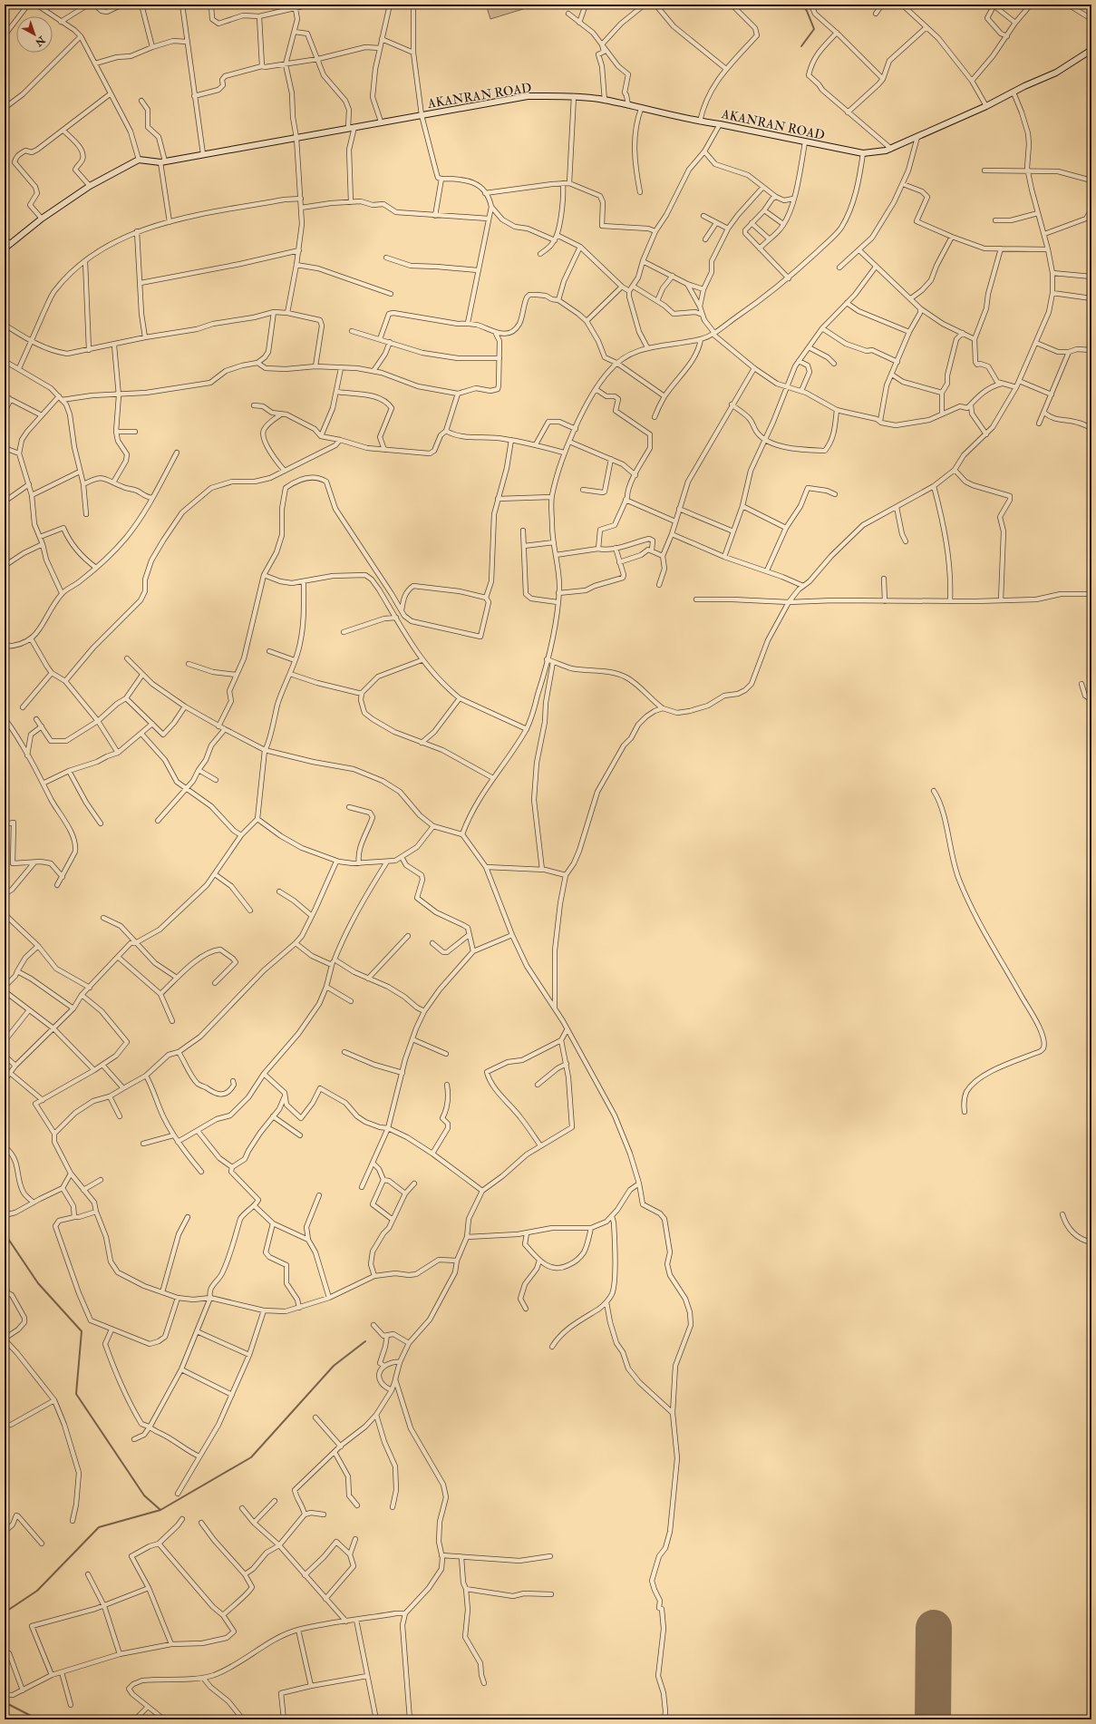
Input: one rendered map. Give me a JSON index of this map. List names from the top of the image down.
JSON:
{
  "streets": {
    "main road": ["AKANRAN ROAD"]
  },
  "north": "bottom right"
}
